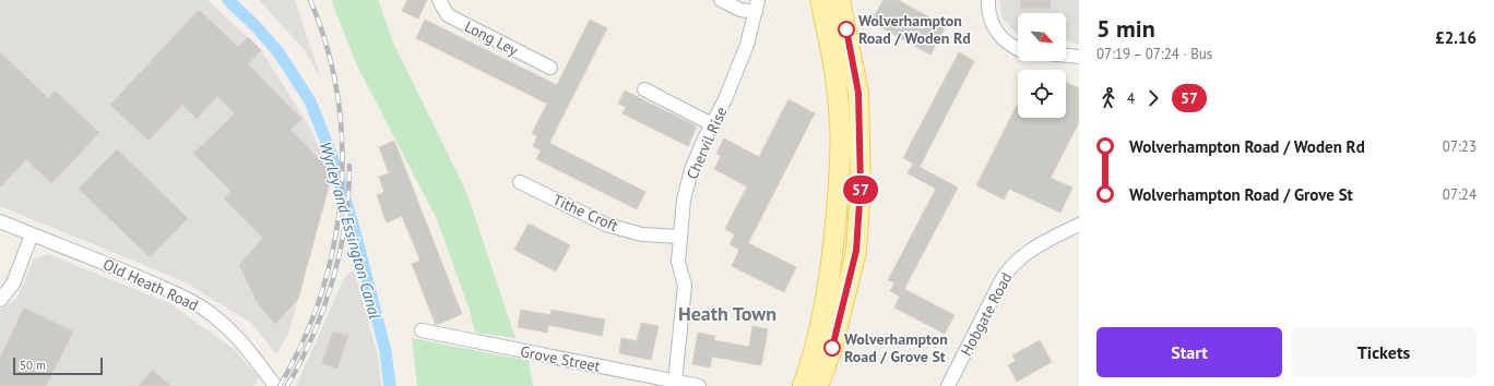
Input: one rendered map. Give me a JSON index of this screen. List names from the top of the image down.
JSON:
{
  "streets": {
    "street": [
      "Long Ley",
      "Chervil Rise",
      "Tithe Croft",
      "Old Heath Road",
      "Hobgate Road",
      "Grove Street"
    ]
  },
  "crossings": [
    ["Chervil Rise", "Tithe Croft"],
    ["Chervil Rise", "Grove Street"]
  ],
  "districts": ["Heath Town"],
  "water": ["Wyrley and Essington Canal"],
  "places": ["Wolverhampton Road / Woden Rd", "Wolverhampton Road / Grove St"],
  "lines": ["bus line 57"],
  "scale_bar": "50 m",
  "north": "bottom right",
  "page": {
    "on_map": "57",
    "heading": ["5 min", "07:19 – 07:24 · Bus", "£2.16"],
    "legs": ["4", "57"],
    "list": [
      {
        "name": "Wolverhampton Road / Woden Rd",
        "value": "07:23"
      },
      {
        "name": "Wolverhampton Road / Grove St",
        "value": "07:24"
      }
    ],
    "buttons": ["Start", "Tickets"],
    "scale": "50 m"
  }
}
